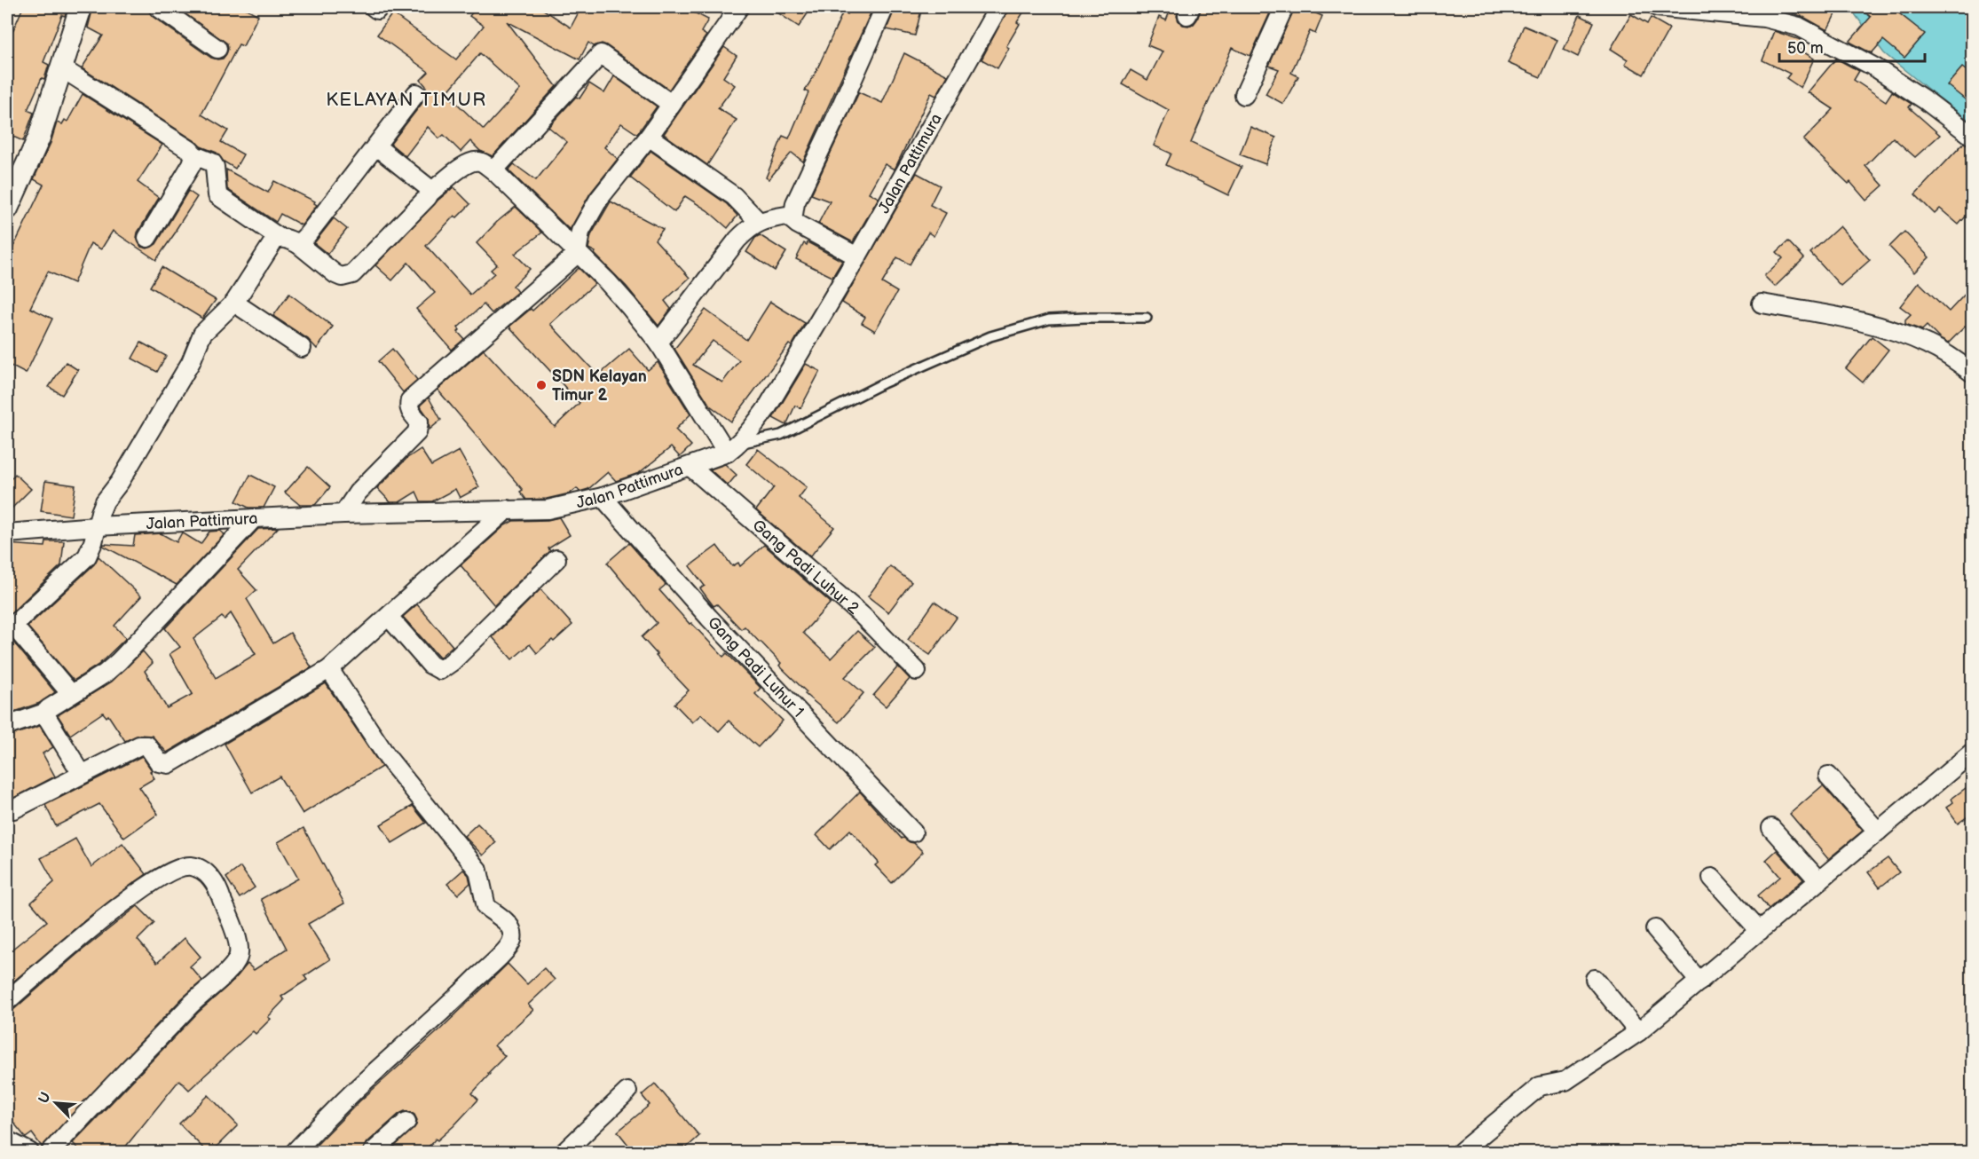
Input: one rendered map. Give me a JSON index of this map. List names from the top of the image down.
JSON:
{
  "streets": {
    "street": ["Jalan Pattimura", "Gang Padi Luhur 2", "Gang Padi Luhur 1"]
  },
  "crossings": [
    ["Jalan Pattimura", "Gang Padi Luhur 2"],
    ["Jalan Pattimura", "Gang Padi Luhur 1"]
  ],
  "districts": ["KELAYAN TIMUR"],
  "places": ["SDN Kelayan Timur 2"],
  "scale_bar": "50 m",
  "north": "top left"
}
